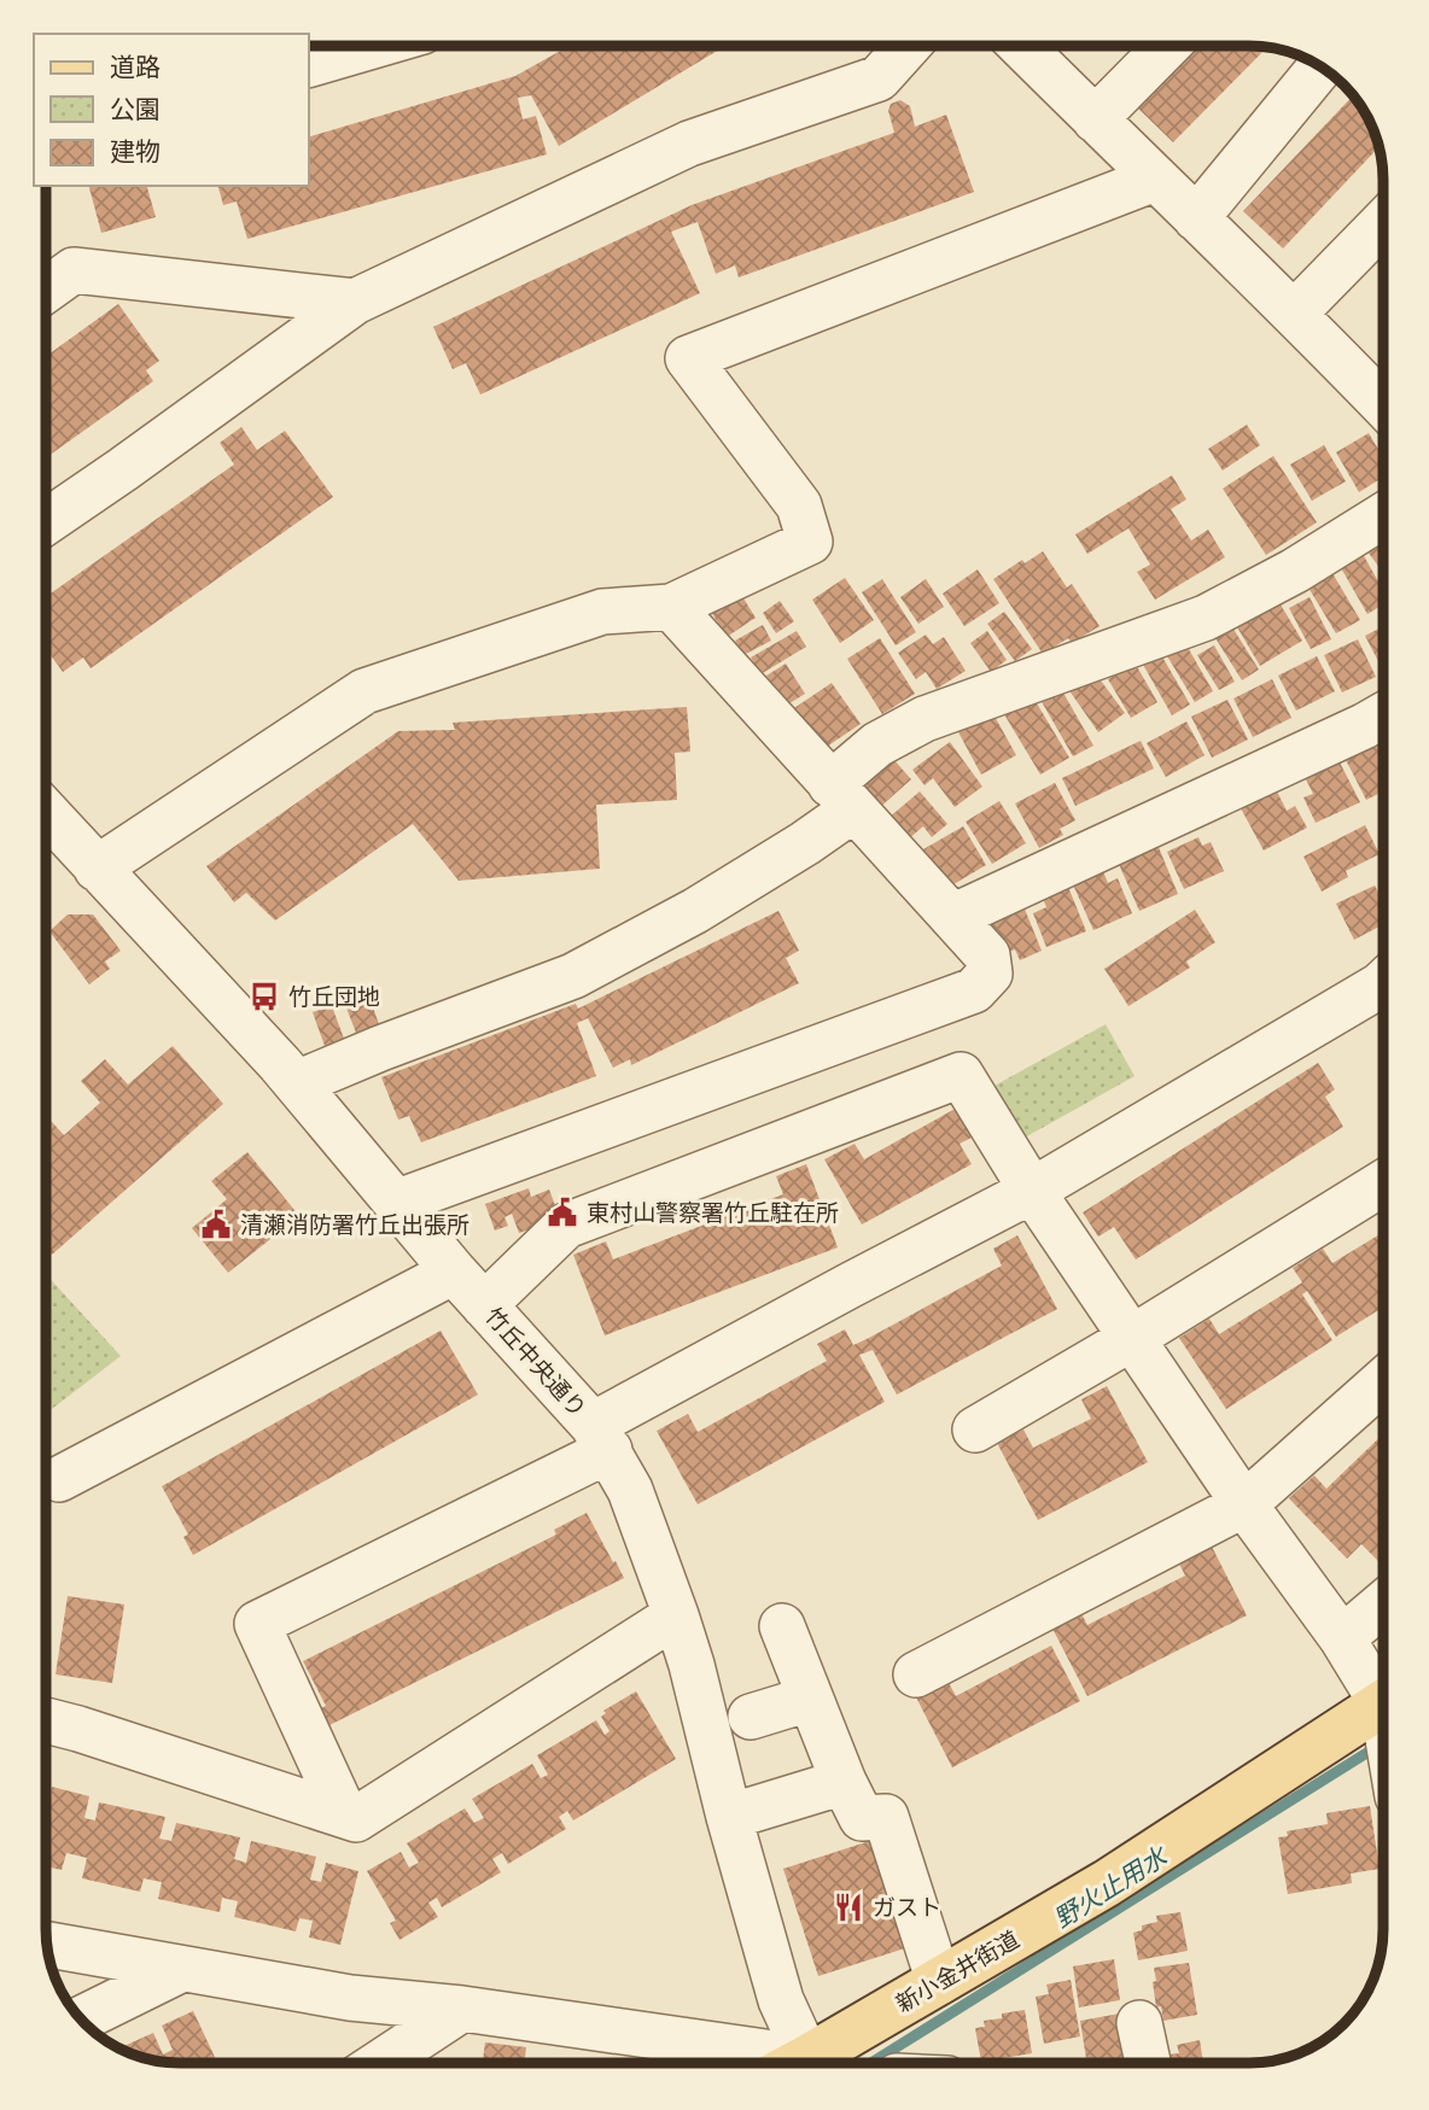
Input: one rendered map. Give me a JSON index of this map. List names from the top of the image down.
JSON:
{
  "streets": {
    "main road": ["新小金井街道"],
    "street": ["竹丘中央通り"]
  },
  "water": ["野火止用水"],
  "places": {
    "bus stop": ["竹丘団地"],
    "public building": ["東村山警察署竹丘駐在所", "清瀬消防署竹丘出張所"],
    "restaurant": ["ガスト"]
  },
  "legend": ["道路", "公園", "建物"]
}
